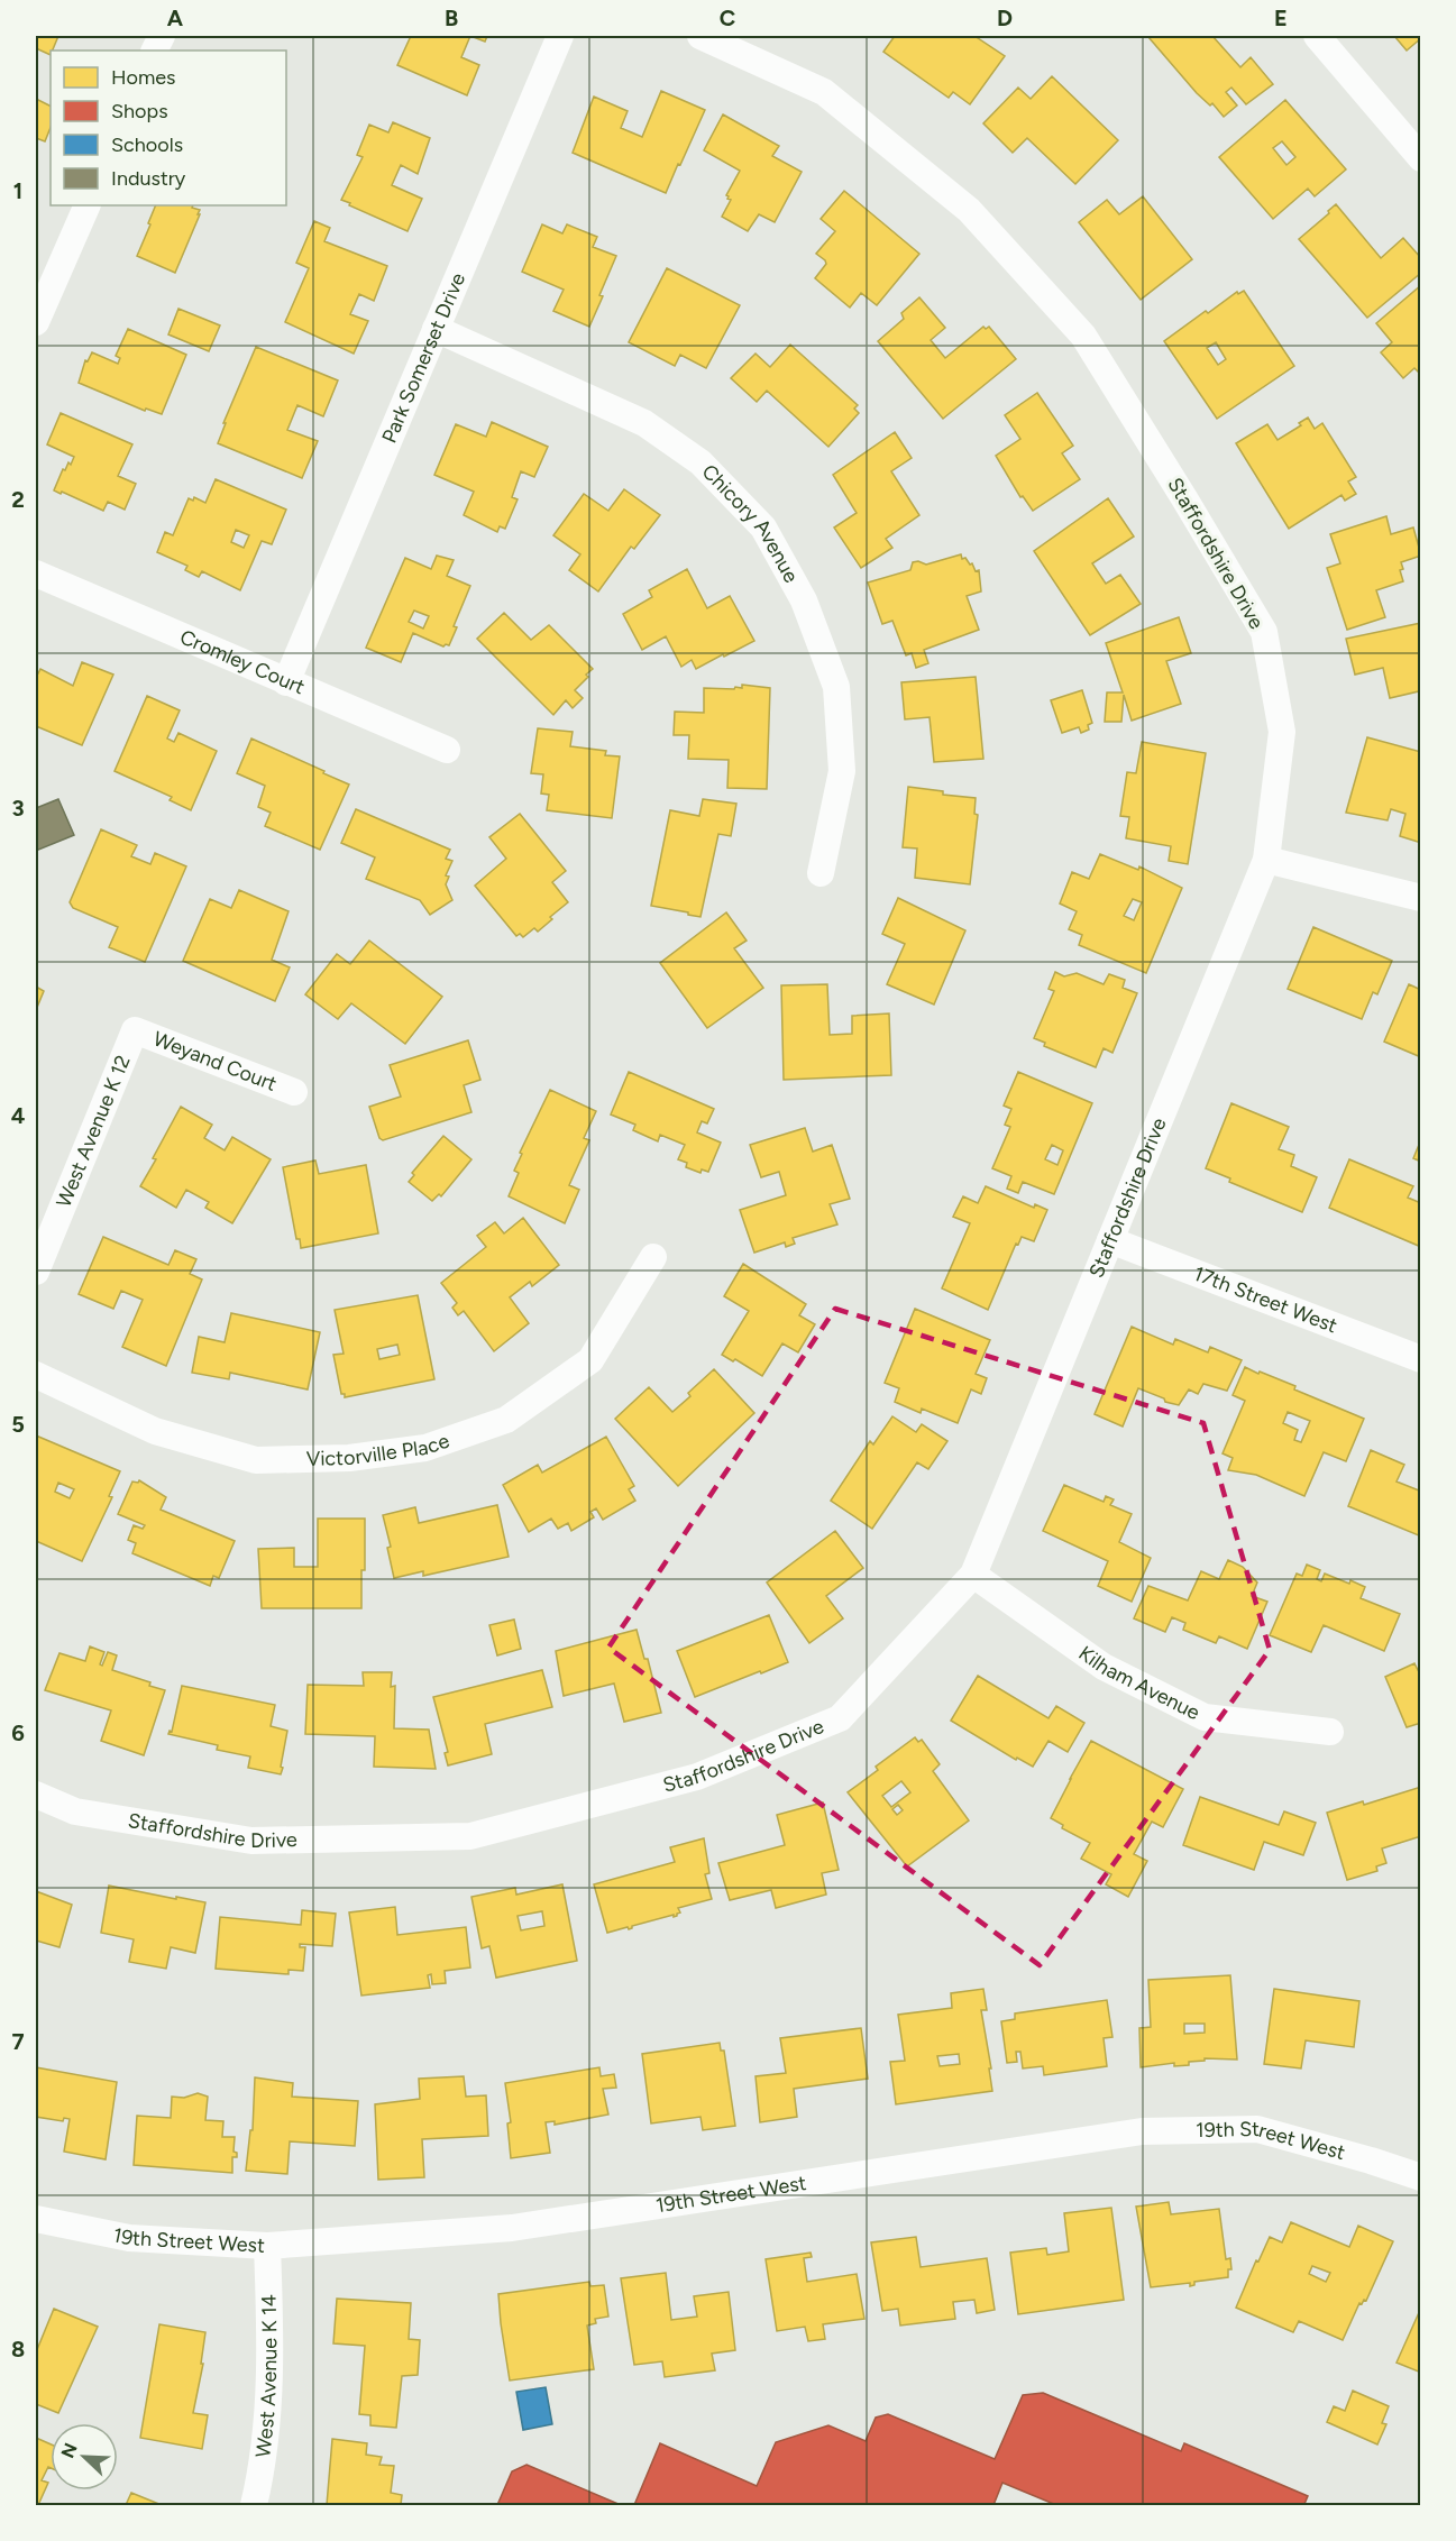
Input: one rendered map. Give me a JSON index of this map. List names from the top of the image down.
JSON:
{
  "streets": {
    "street": [
      "Park Somerset Drive",
      "Chicory Avenue",
      "Staffordshire Drive",
      "Cromley Court",
      "Weyand Court",
      "West Avenue K 12",
      "17th Street West",
      "Victorville Place",
      "Kilham Avenue",
      "19th Street West",
      "West Avenue K 14"
    ]
  },
  "crossings": [
    ["Park Somerset Drive", "Chicory Avenue"],
    ["Park Somerset Drive", "Cromley Court"],
    ["Staffordshire Drive", "17th Street West"],
    ["Staffordshire Drive", "Kilham Avenue"],
    ["Weyand Court", "West Avenue K 12"],
    ["19th Street West", "West Avenue K 14"]
  ],
  "legend": [
    "Homes",
    "Shops",
    "Schools",
    "Industry"
  ],
  "north": "top left",
  "grid": {
    "columns": [
      "A",
      "B",
      "C",
      "D",
      "E"
    ],
    "rows": [
      "1",
      "2",
      "3",
      "4",
      "5",
      "6",
      "7",
      "8"
    ]
  }
}
